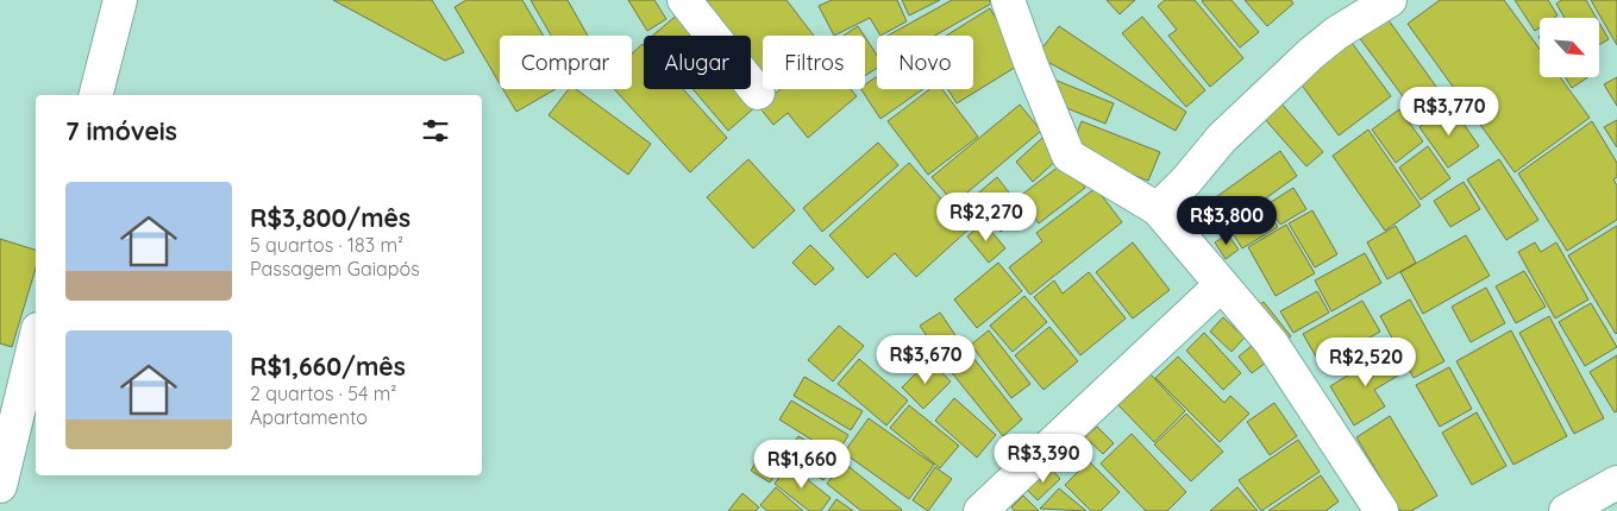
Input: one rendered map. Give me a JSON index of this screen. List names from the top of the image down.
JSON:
{
  "north": "bottom right",
  "page": {
    "chip": [
      "Comprar",
      "Alugar",
      "Filtros",
      "Novo"
    ],
    "price": [
      "R$3,770",
      "R$2,270",
      "R$3,800",
      "R$3,670",
      "R$2,520",
      "R$3,390",
      "R$1,660"
    ],
    "heading": "7 imóveis",
    "list": [
      {
        "name": "R$3,800/mês",
        "note": "5 quartos · 183 m² · Passagem Gaiapós"
      },
      {
        "name": "R$1,660/mês",
        "note": "2 quartos · 54 m² · Apartamento"
      }
    ]
  }
}
